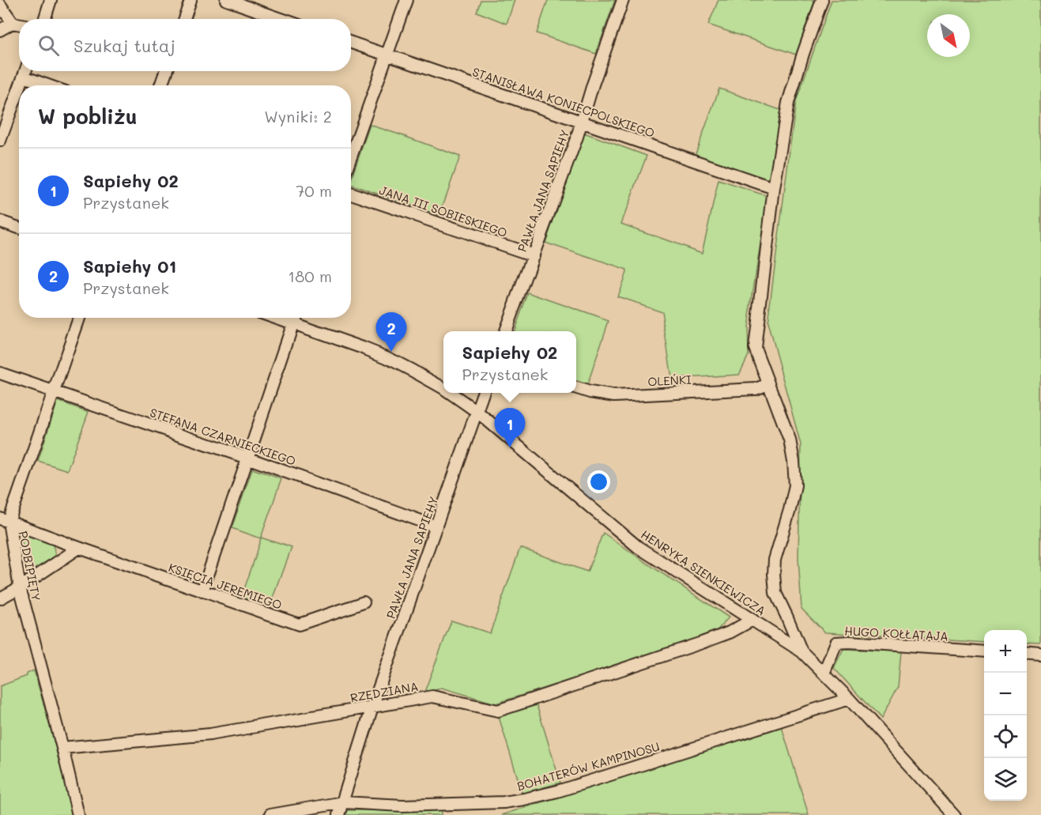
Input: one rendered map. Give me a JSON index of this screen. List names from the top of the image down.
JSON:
{
  "streets": {
    "street": [
      "STANISŁAWA KONIECPOLSKIEGO",
      "PAWŁA JANA SAPIEHY",
      "JANA III SOBIESKIEGO",
      "OLEŃKI",
      "STEFANA CZARNIECKIEGO",
      "PODBIPIĘTY",
      "HENRYKA SIENKIEWICZA",
      "KSIĘCIA JEREMIEGO",
      "HUGO KOŁŁĄTAJA",
      "RZĘDZIANA",
      "BOHATERÓW KAMPINOSU"
    ]
  },
  "crossings": [
    ["STANISŁAWA KONIECPOLSKIEGO", "PAWŁA JANA SAPIEHY"],
    ["PAWŁA JANA SAPIEHY", "JANA III SOBIESKIEGO"],
    ["PAWŁA JANA SAPIEHY", "STEFANA CZARNIECKIEGO"],
    ["PAWŁA JANA SAPIEHY", "HENRYKA SIENKIEWICZA"],
    ["PAWŁA JANA SAPIEHY", "RZĘDZIANA"],
    ["PAWŁA JANA SAPIEHY", "BOHATERÓW KAMPINOSU"],
    ["STEFANA CZARNIECKIEGO", "PODBIPIĘTY"],
    ["PODBIPIĘTY", "KSIĘCIA JEREMIEGO"],
    ["PODBIPIĘTY", "RZĘDZIANA"],
    ["HENRYKA SIENKIEWICZA", "HUGO KOŁŁĄTAJA"],
    ["HENRYKA SIENKIEWICZA", "RZĘDZIANA"],
    ["HENRYKA SIENKIEWICZA", "BOHATERÓW KAMPINOSU"]
  ],
  "north": "bottom right",
  "page": {
    "search": "Szukaj tutaj",
    "heading": ["W pobliżu", "Wyniki: 2"],
    "list": [
      {
        "mark": "1",
        "name": "Sapiehy 02",
        "note": "Przystanek",
        "value": "70 m"
      },
      {
        "mark": "2",
        "name": "Sapiehy 01",
        "note": "Przystanek",
        "value": "180 m"
      }
    ],
    "pins": ["2", "1"],
    "popup": ["Sapiehy 02", "Przystanek"],
    "map_buttons": ["+", "−"]
  }
}
